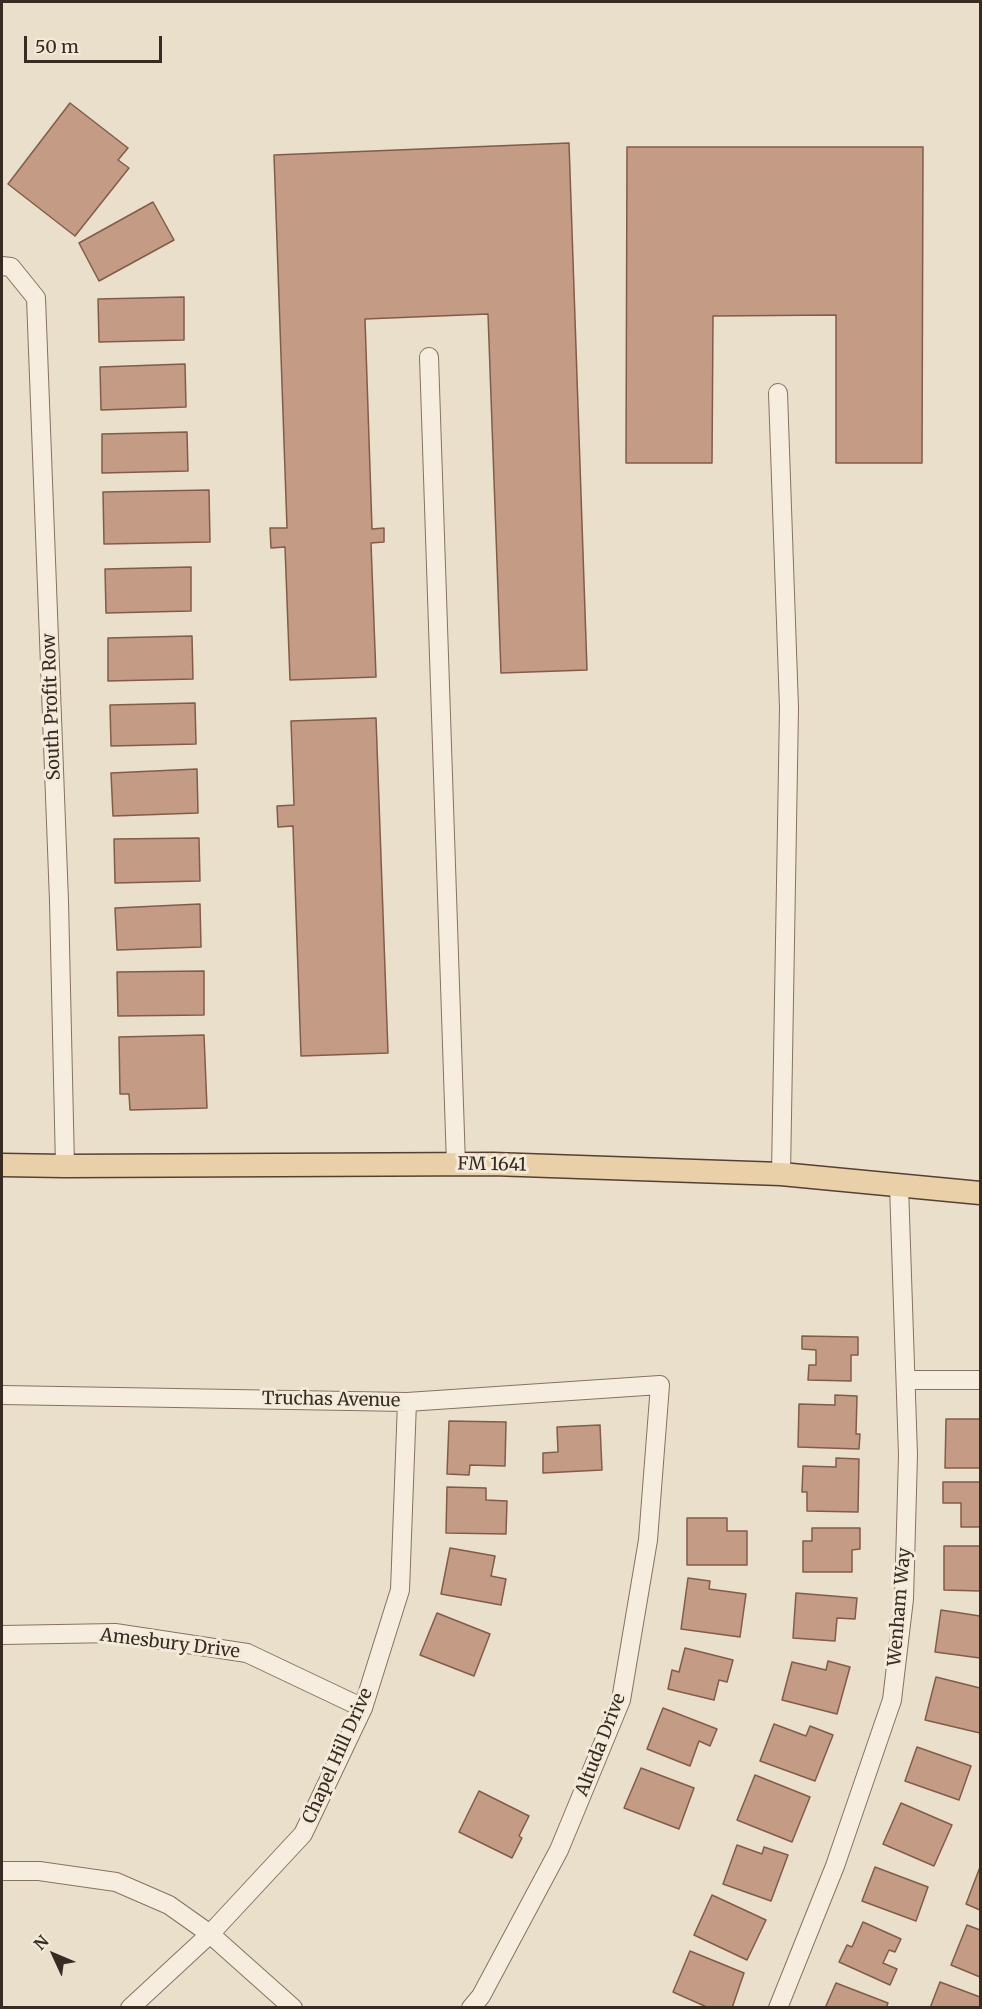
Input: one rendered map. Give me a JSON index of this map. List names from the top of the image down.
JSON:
{
  "streets": {
    "main road": ["FM 1641"],
    "street": [
      "South Profit Row",
      "Truchas Avenue",
      "Wenham Way",
      "Amesbury Drive",
      "Altuda Drive",
      "Chapel Hill Drive"
    ]
  },
  "crossings": [
    ["South Profit Row", "FM 1641"],
    ["FM 1641", "Wenham Way"],
    ["Truchas Avenue", "Altuda Drive"],
    ["Truchas Avenue", "Chapel Hill Drive"],
    ["Amesbury Drive", "Chapel Hill Drive"]
  ],
  "scale_bar": "50 m",
  "north": "top left"
}
